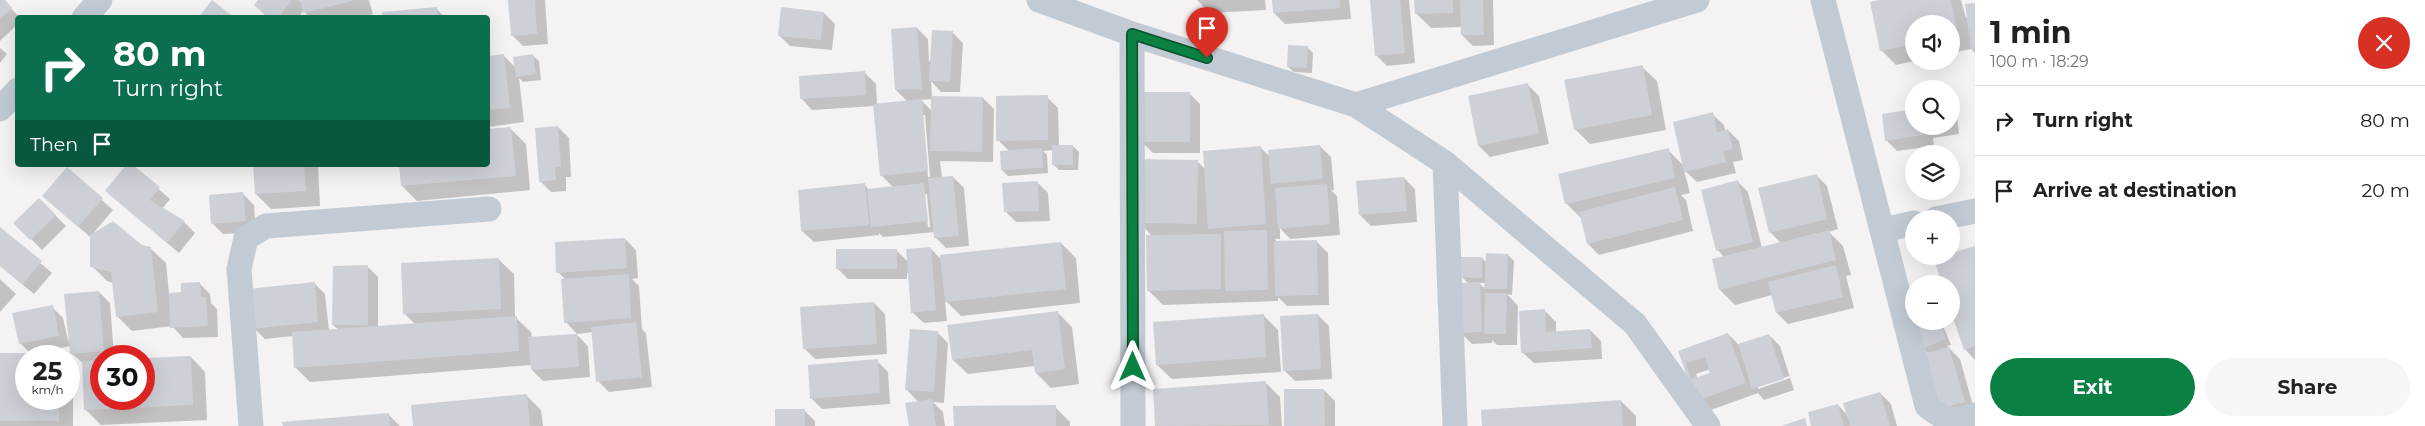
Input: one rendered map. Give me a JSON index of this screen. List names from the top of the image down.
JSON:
{
  "page": {
    "heading": ["1 min", "100 m · 18:29"],
    "map_buttons": ["+", "−"],
    "turn": ["80 m", "Turn right"],
    "list": [
      {
        "name": "Turn right",
        "value": "80 m"
      },
      {
        "name": "Arrive at destination",
        "value": "20 m"
      }
    ],
    "then": "Then",
    "speed": "25 km/h",
    "limit": "30",
    "buttons": ["Exit", "Share"]
  }
}
